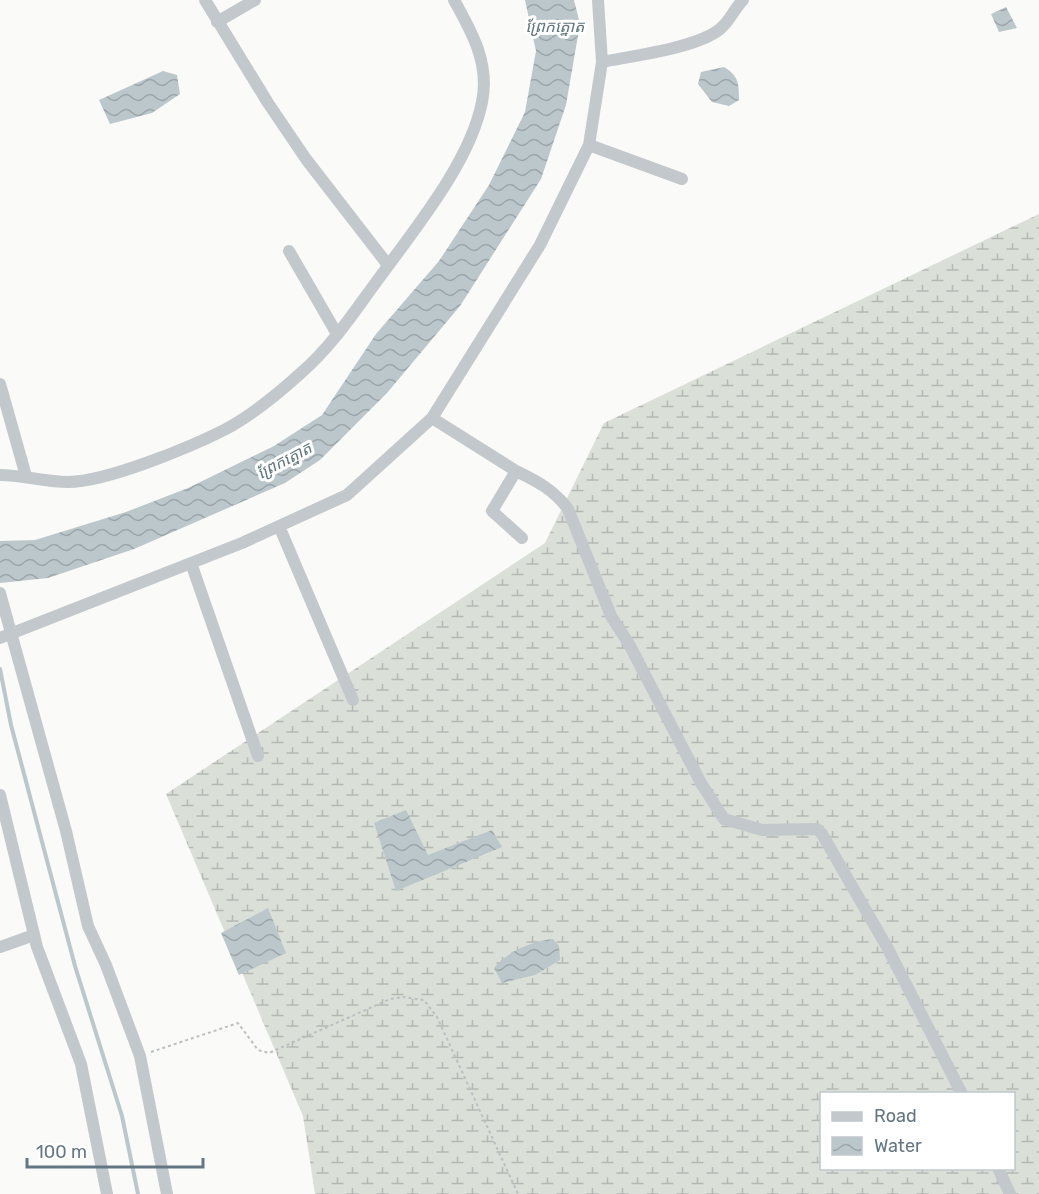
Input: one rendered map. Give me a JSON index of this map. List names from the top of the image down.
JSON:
{
  "water": ["ព្រែកត្នោត"],
  "legend": ["Road", "Water"],
  "scale_bar": "100 m"
}
